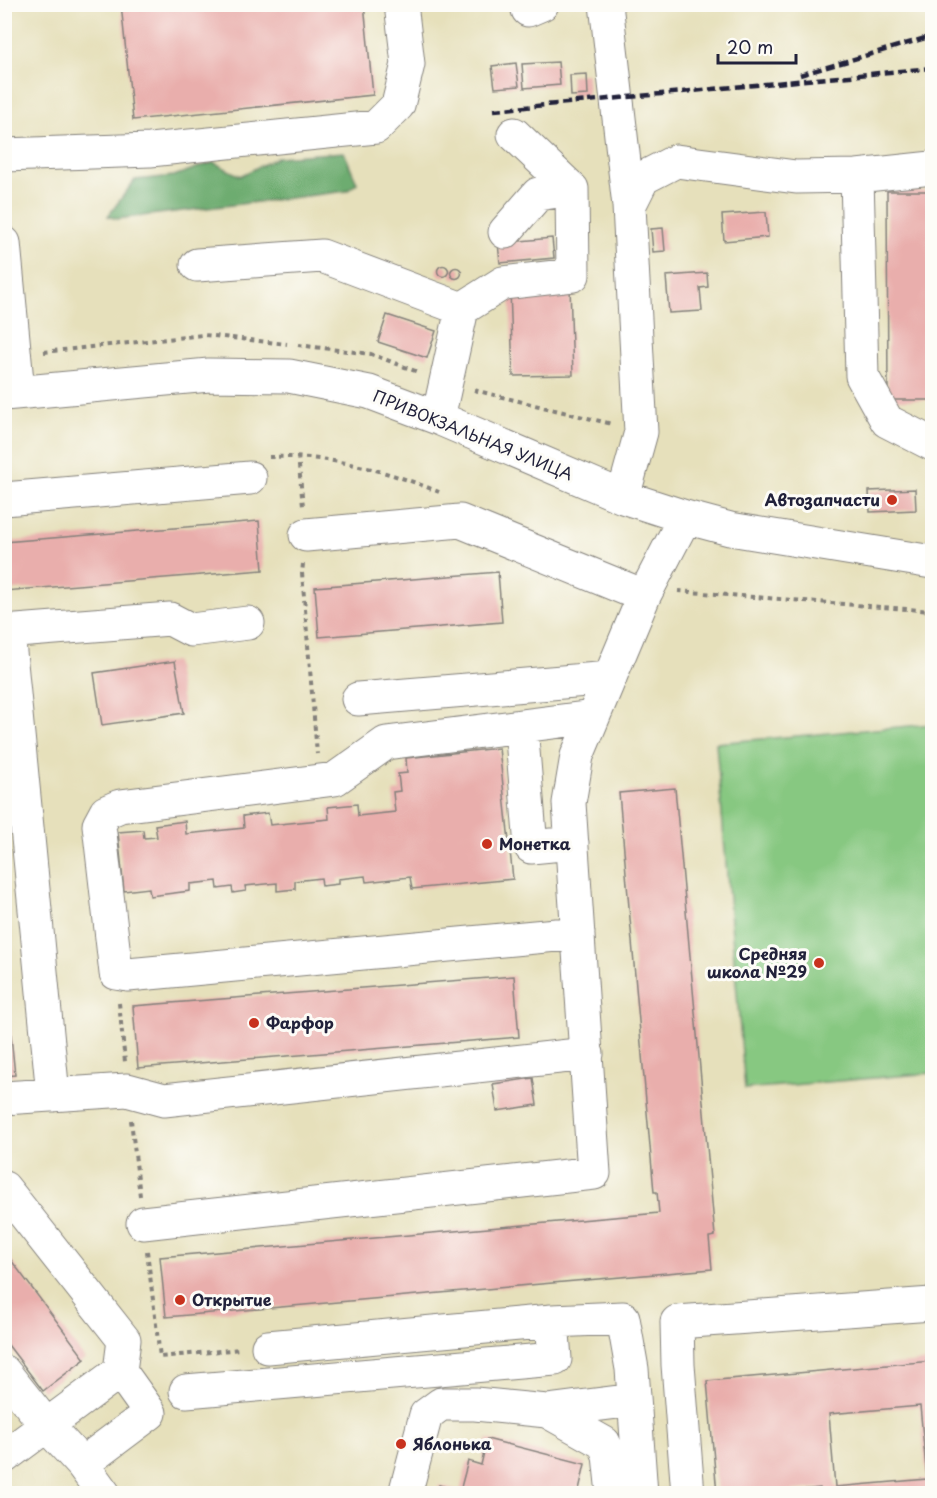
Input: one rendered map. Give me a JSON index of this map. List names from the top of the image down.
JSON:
{
  "streets": {
    "street": ["ПРИВОКЗАЛЬНАЯ УЛИЦА"]
  },
  "places": [
    "Автозапчасти",
    "Монетка",
    "Средняя школа №29",
    "Фарфор",
    "Открытие",
    "Яблонька"
  ],
  "scale_bar": "20 m"
}
